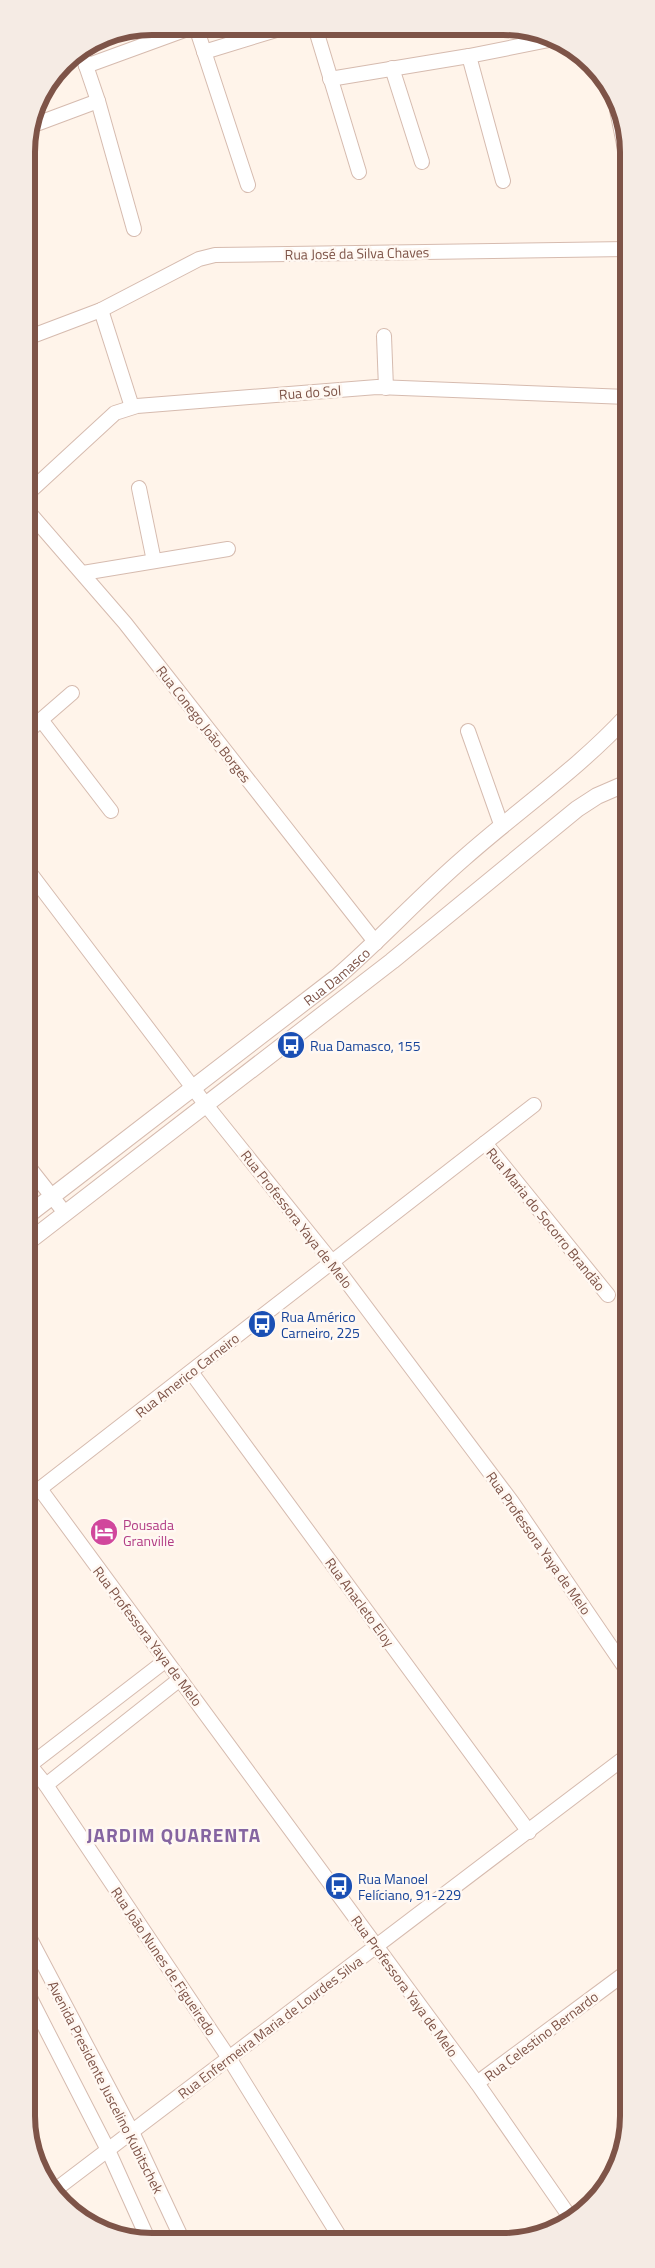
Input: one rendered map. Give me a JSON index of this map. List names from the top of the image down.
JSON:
{
  "streets": {
    "street": [
      "Rua José da Silva Chaves",
      "Rua do Sol",
      "Rua Conego João Borges",
      "Rua Damasco",
      "Rua Professora Yaya de Melo",
      "Rua Maria do Socorro Brandão",
      "Rua Americo Carneiro",
      "Rua Anacleto Eloy",
      "Rua João Nunes de Figueiredo",
      "Rua Enfermeira Maria de Lourdes Silva",
      "Rua Celestino Bernardo",
      "Avenida Presidente Juscelino Kubitschek"
    ]
  },
  "crossings": [
    ["Rua Conego João Borges", "Rua Damasco"],
    ["Rua Damasco", "Rua Professora Yaya de Melo"],
    ["Rua Professora Yaya de Melo", "Rua Americo Carneiro"],
    ["Rua Professora Yaya de Melo", "Rua Enfermeira Maria de Lourdes Silva"],
    ["Rua Professora Yaya de Melo", "Rua Celestino Bernardo"],
    ["Rua Maria do Socorro Brandão", "Rua Americo Carneiro"],
    ["Rua Americo Carneiro", "Rua Anacleto Eloy"],
    ["Rua Anacleto Eloy", "Rua Enfermeira Maria de Lourdes Silva"],
    ["Rua João Nunes de Figueiredo", "Rua Enfermeira Maria de Lourdes Silva"],
    ["Rua Enfermeira Maria de Lourdes Silva", "Avenida Presidente Juscelino Kubitschek"]
  ],
  "districts": ["JARDIM QUARENTA"],
  "places": {
    "bus stop": ["Rua Damasco, 155", "Rua Américo Carneiro, 225", "Rua Manoel Felíciano, 91-229"],
    "hotel": ["Pousada Granville"]
  }
}
